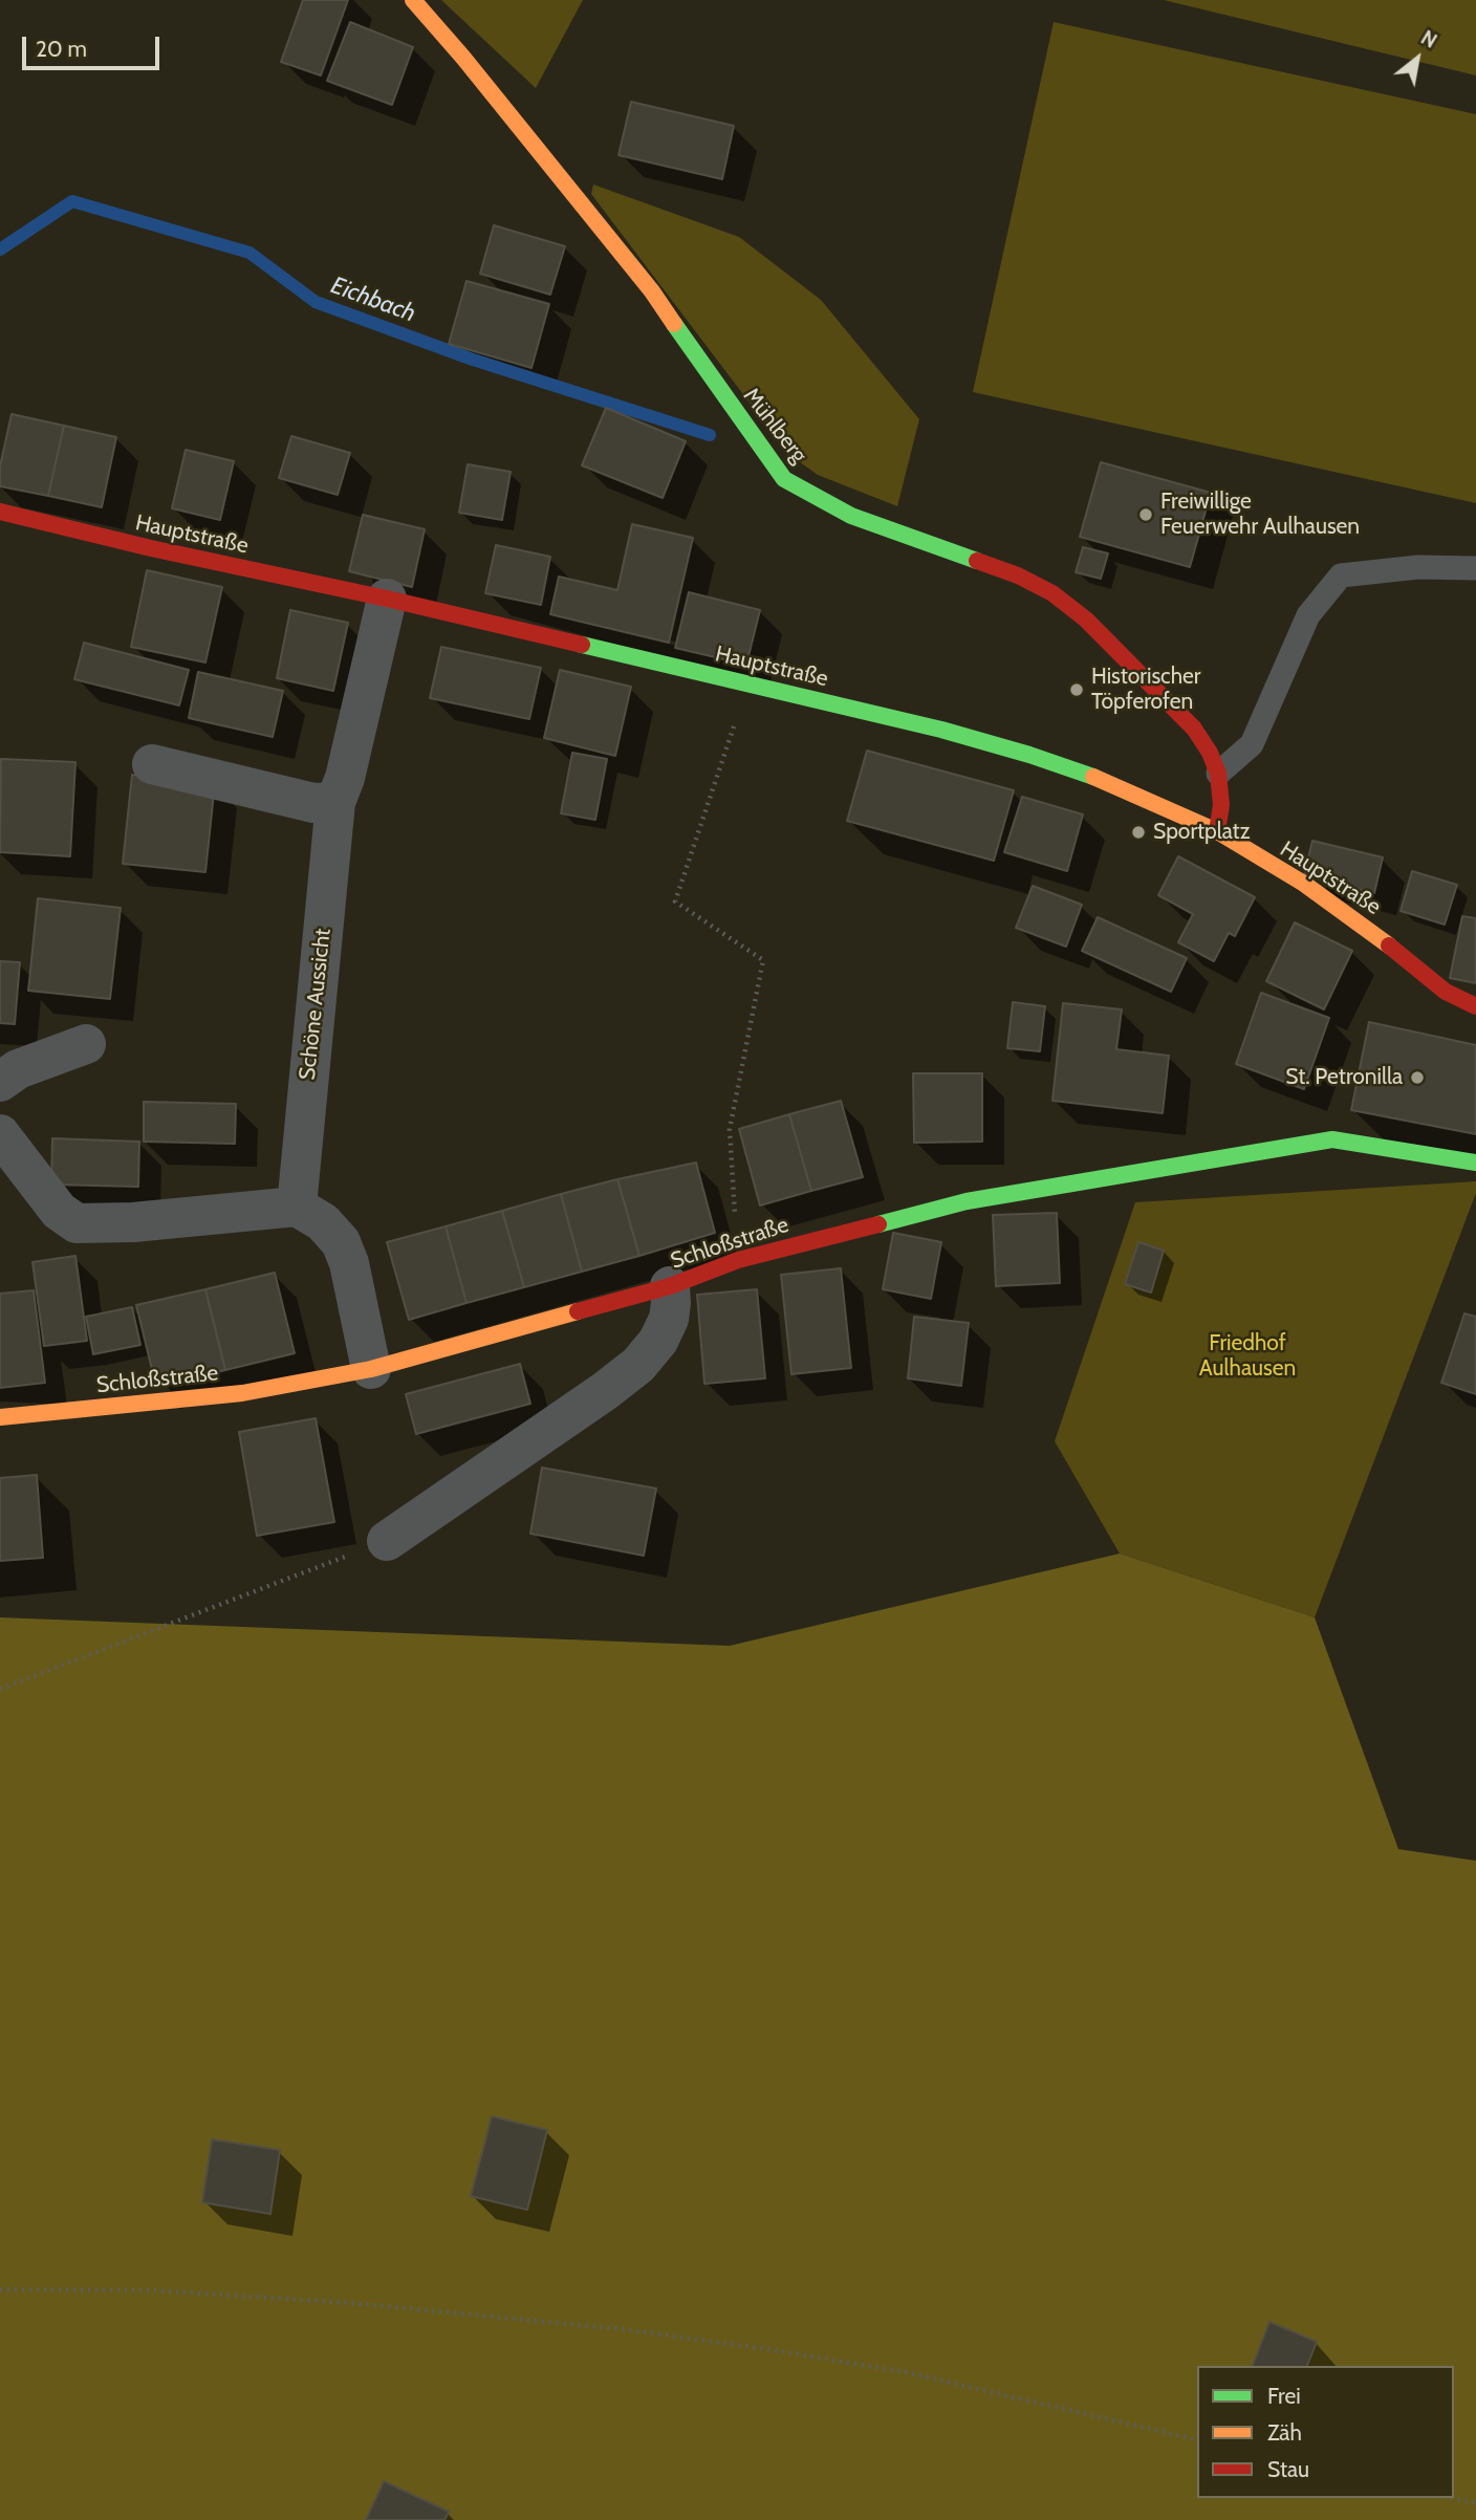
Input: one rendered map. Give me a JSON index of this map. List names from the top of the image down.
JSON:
{
  "streets": {
    "street": [
      "Mühlberg",
      "Hauptstraße",
      "Schöne Aussicht",
      "Schloßstraße"
    ]
  },
  "crossings": [
    ["Mühlberg", "Hauptstraße"],
    ["Hauptstraße", "Schöne Aussicht"]
  ],
  "water": ["Eichbach"],
  "parks": ["Friedhof Aulhausen"],
  "places": [
    "Freiwillige Feuerwehr Aulhausen",
    "Historischer Töpferofen",
    "Sportplatz",
    "St. Petronilla"
  ],
  "legend": ["Frei", "Zäh", "Stau"],
  "scale_bar": "20 m",
  "north": "top right"
}
